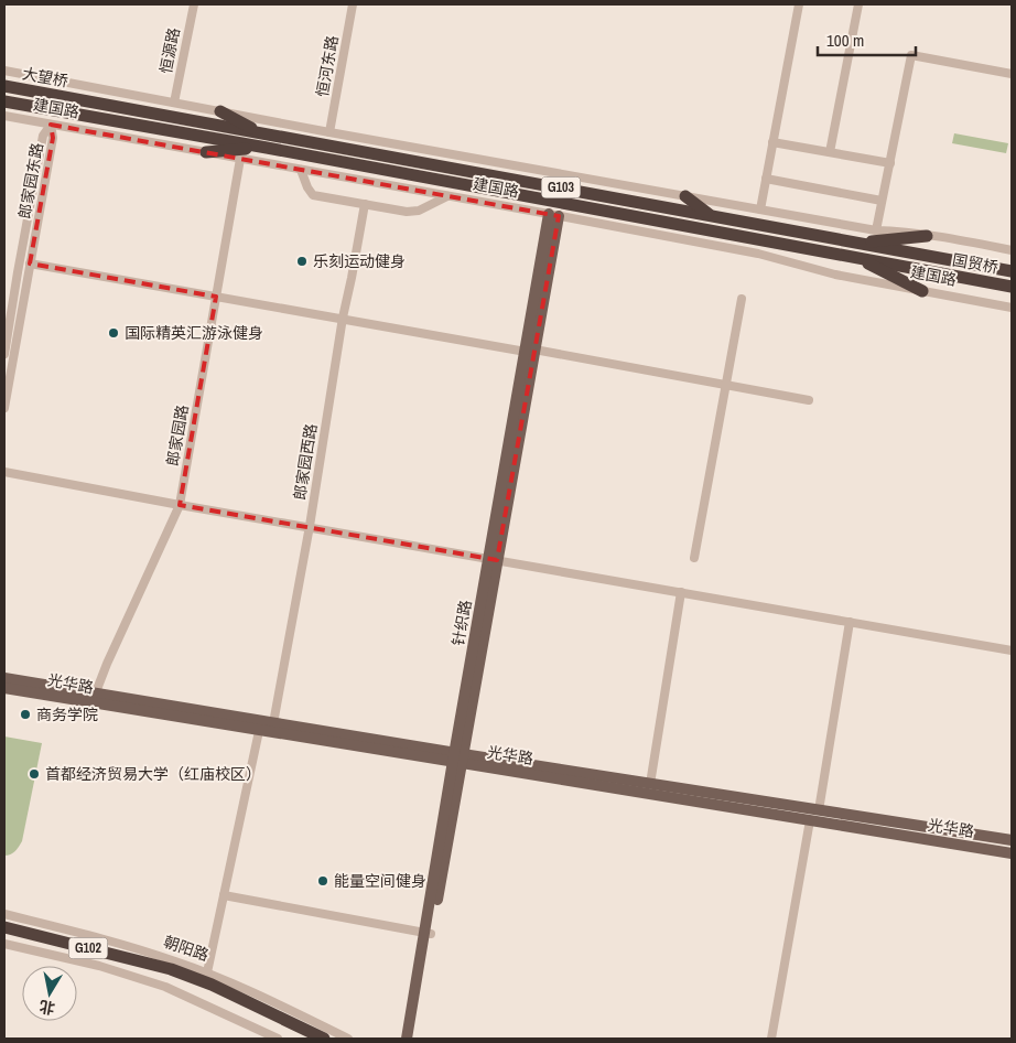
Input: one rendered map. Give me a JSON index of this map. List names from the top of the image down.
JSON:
{
  "streets": {
    "highway": [
      "大望桥",
      "建国路",
      "G103",
      "国贸桥",
      "G102",
      "朝阳路"
    ],
    "main road": ["针织路", "光华路"],
    "street": [
      "恒源路",
      "恒河东路",
      "郎家园东路",
      "郎家园路",
      "郎家园西路"
    ]
  },
  "crossings": [
    ["恒源路", "建国路"],
    ["恒河东路", "建国路"],
    ["大望桥", "建国路"],
    ["建国路", "郎家园东路"],
    ["建国路", "国贸桥"],
    ["建国路", "郎家园路"],
    ["建国路", "针织路"],
    ["郎家园路", "光华路"],
    ["郎家园西路", "光华路"],
    ["针织路", "光华路"]
  ],
  "places": [
    "乐刻运动健身",
    "国际精英汇游泳健身",
    "商务学院",
    "首都经济贸易大学（红庙校区）",
    "能量空间健身"
  ],
  "scale_bar": "100 m",
  "north": "bottom"
}
